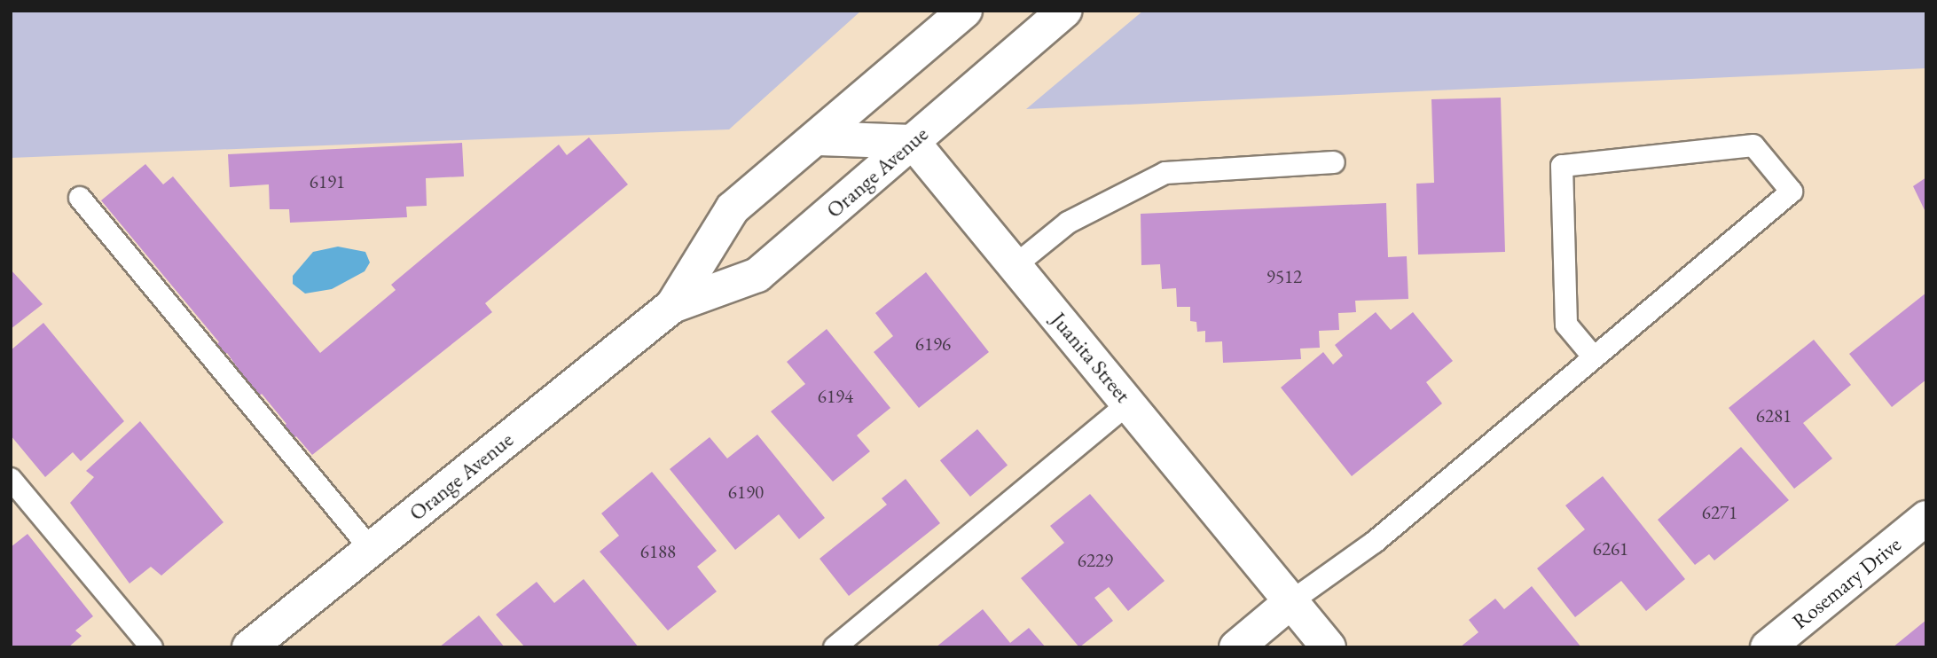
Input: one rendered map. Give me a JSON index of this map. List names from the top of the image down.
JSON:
{
  "streets": {
    "main road": ["Orange Avenue", "Juanita Street", "Rosemary Drive"]
  },
  "crossings": [
    ["Orange Avenue", "Juanita Street"]
  ],
  "house_numbers": [
    "6191",
    "9512",
    "6196",
    "6194",
    "6281",
    "6190",
    "6271",
    "6261",
    "6188",
    "6229"
  ]
}
